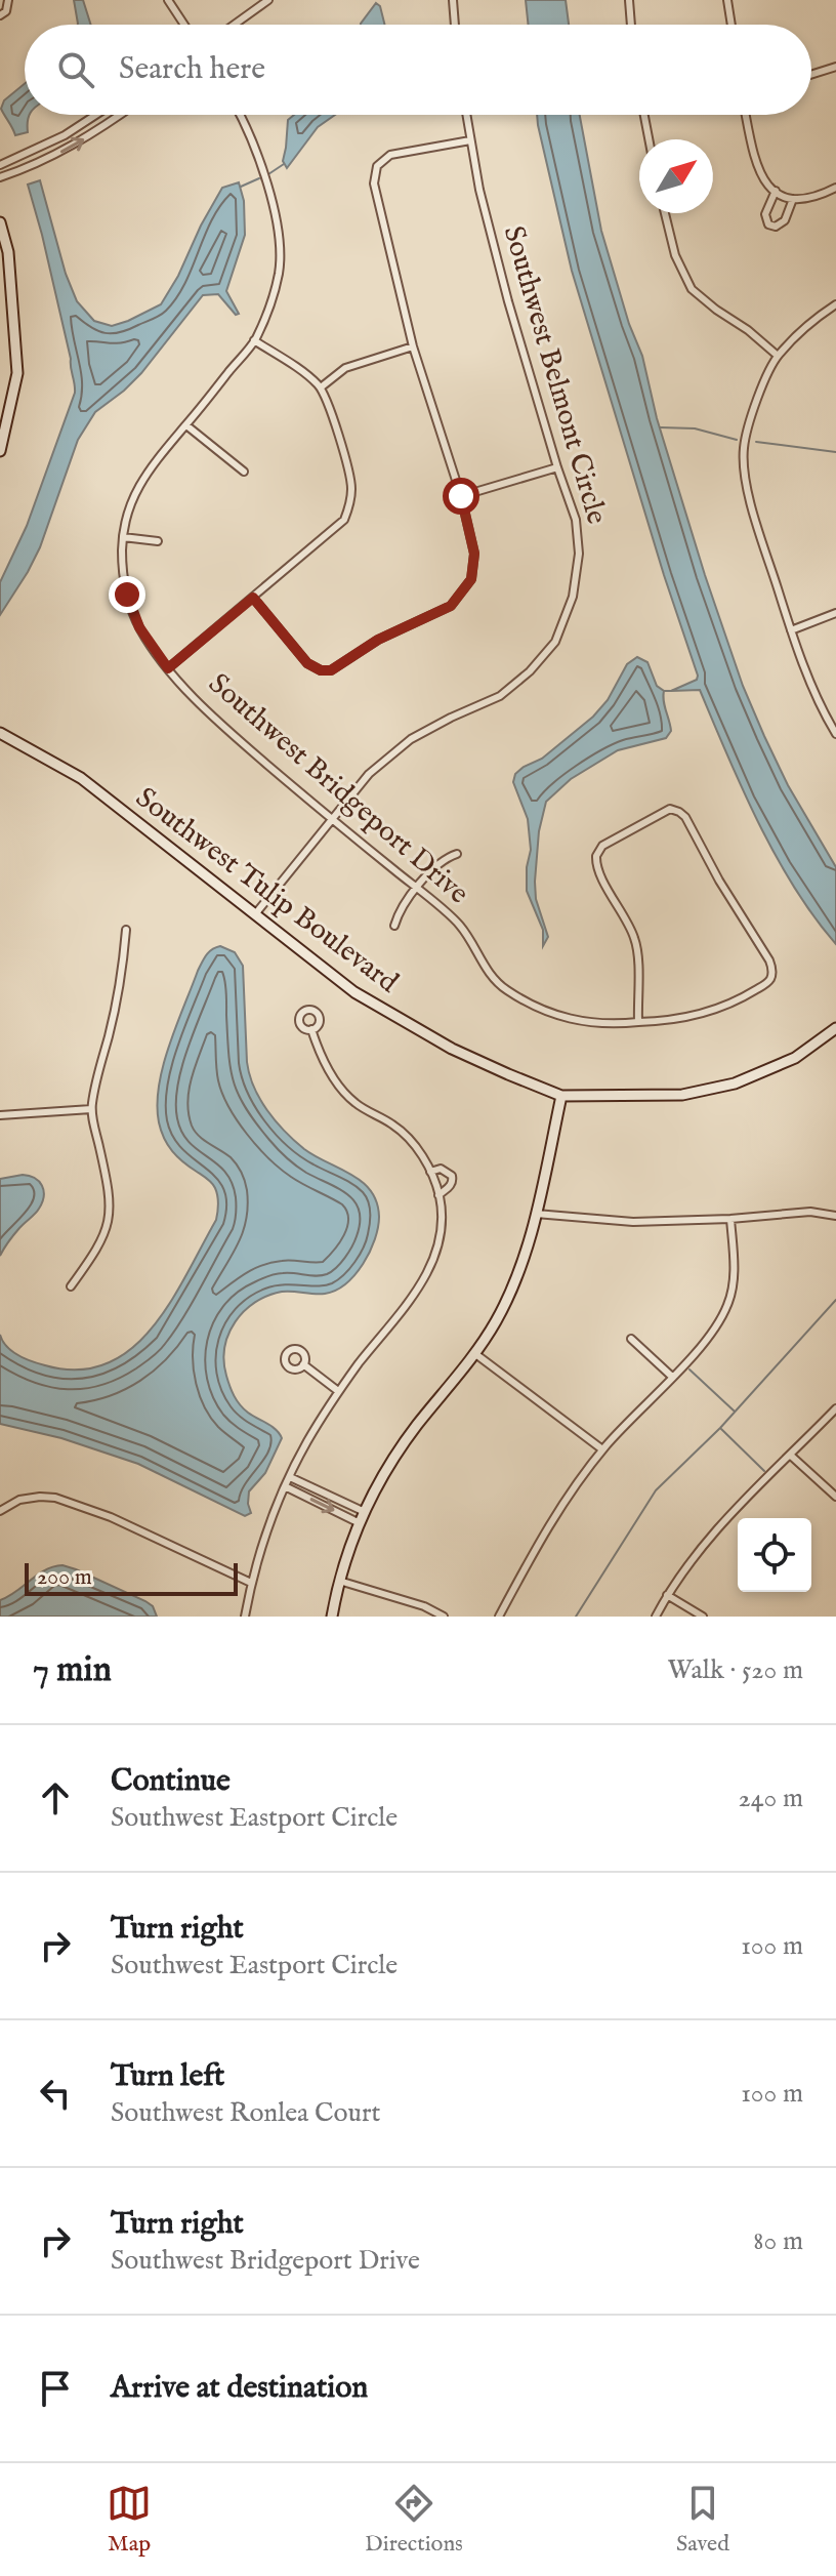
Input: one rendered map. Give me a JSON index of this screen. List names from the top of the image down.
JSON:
{
  "streets": {
    "street": ["Southwest Belmont Circle", "Southwest Bridgeport Drive", "Southwest Tulip Boulevard"]
  },
  "crossings": [
    ["Southwest Belmont Circle", "Southwest Bridgeport Drive"],
    ["Southwest Belmont Circle", "Southwest Tulip Boulevard"]
  ],
  "scale_bar": "200 m",
  "north": "top right",
  "page": {
    "search": "Search here",
    "scale": "200 m",
    "heading": ["7 min", "Walk · 520 m"],
    "list": [
      ["Continue", "Southwest Eastport Circle", "240 m"],
      ["Turn right", "Southwest Eastport Circle", "100 m"],
      ["Turn left", "Southwest Ronlea Court", "100 m"],
      ["Turn right", "Southwest Bridgeport Drive", "80 m"],
      "Arrive at destination"
    ],
    "nav": ["Map", "Directions", "Saved"]
  }
}
